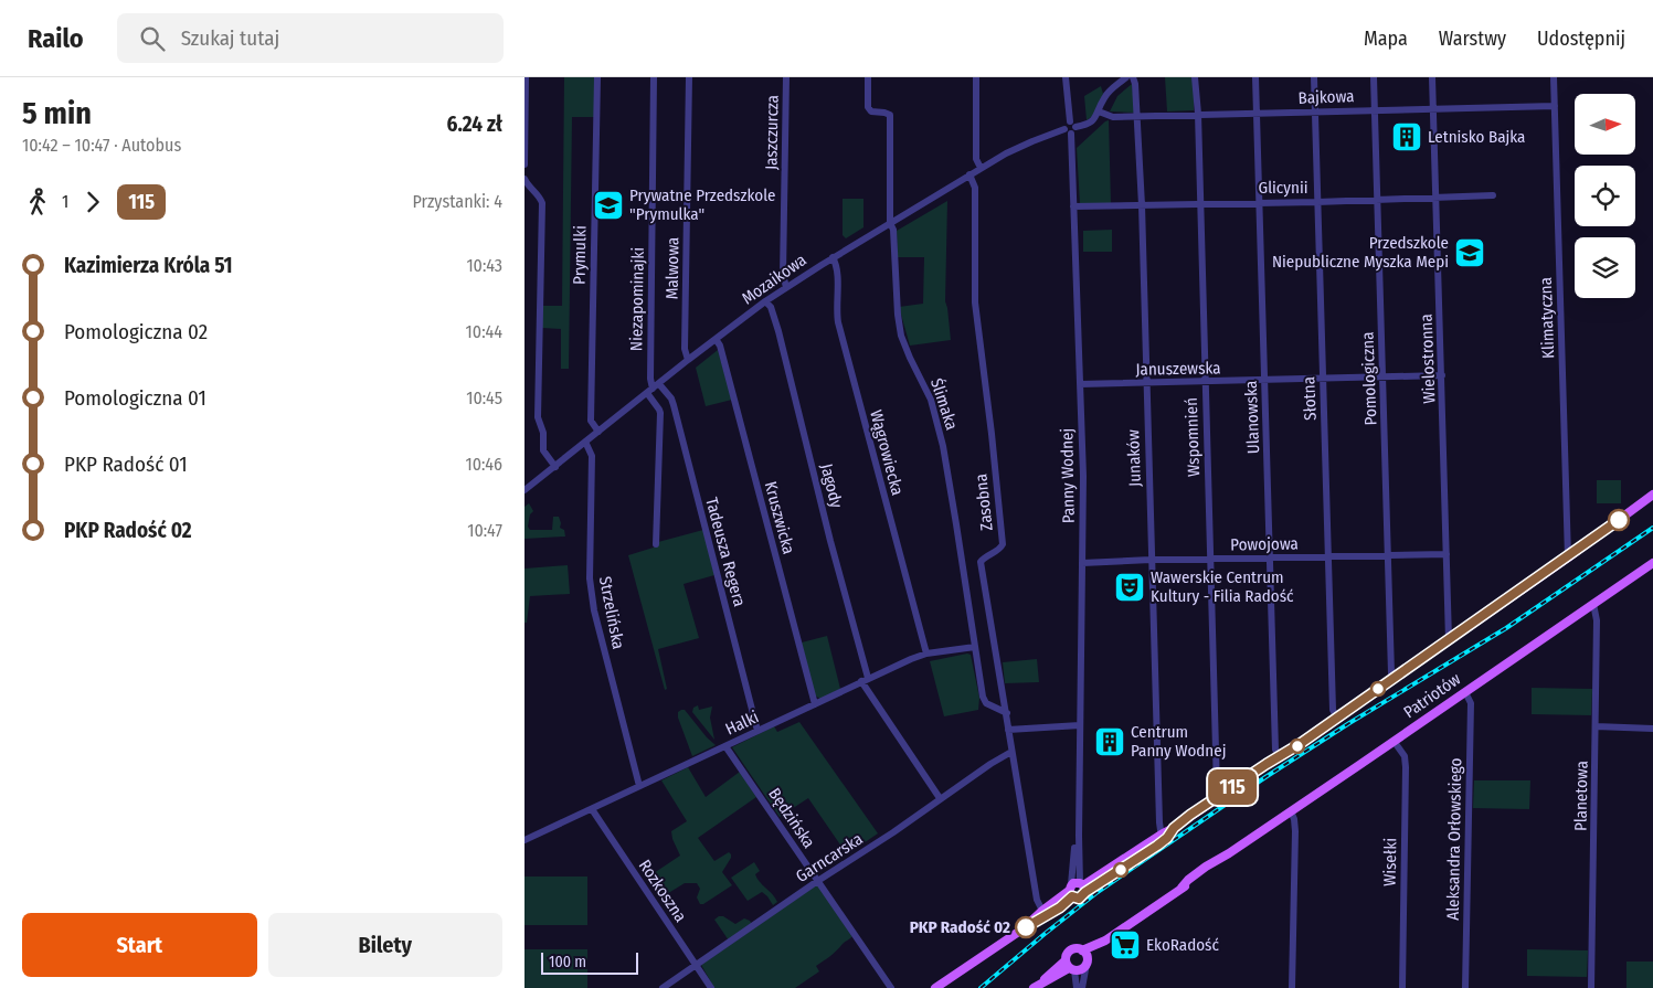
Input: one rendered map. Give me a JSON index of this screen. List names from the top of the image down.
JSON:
{
  "streets": {
    "main road": ["Patriotów"],
    "street": [
      "Bajkowa",
      "Jaszczurcza",
      "Glicynii",
      "Prymulki",
      "Malwowa",
      "Mozaikowa",
      "Niezapominajki",
      "Klimatyczna",
      "Wielostronna",
      "Januszewska",
      "Pomologiczna",
      "Słotna",
      "Ślimaka",
      "Ulanowska",
      "Wspomnień",
      "Wągrowiecka",
      "Junaków",
      "Panny Wodnej",
      "Jagody",
      "Zasobna",
      "Kruszwicka",
      "Powojowa",
      "Tadeusza Regera",
      "Strzelińska",
      "Halki",
      "Planetowa",
      "Będzińska",
      "Aleksandra Orłowskiego",
      "Garncarska",
      "Wisełki",
      "Rozkoszna"
    ]
  },
  "crossings": [
    ["Bajkowa", "Klimatyczna"],
    ["Bajkowa", "Wielostronna"],
    ["Bajkowa", "Pomologiczna"],
    ["Bajkowa", "Słotna"],
    ["Bajkowa", "Ulanowska"],
    ["Bajkowa", "Wspomnień"],
    ["Bajkowa", "Junaków"],
    ["Jaszczurcza", "Mozaikowa"],
    ["Glicynii", "Wielostronna"],
    ["Glicynii", "Pomologiczna"],
    ["Glicynii", "Słotna"],
    ["Glicynii", "Ulanowska"],
    ["Glicynii", "Wspomnień"],
    ["Glicynii", "Junaków"],
    ["Glicynii", "Panny Wodnej"],
    ["Prymulki", "Mozaikowa"],
    ["Malwowa", "Mozaikowa"],
    ["Mozaikowa", "Niezapominajki"],
    ["Mozaikowa", "Ślimaka"],
    ["Mozaikowa", "Wągrowiecka"],
    ["Mozaikowa", "Panny Wodnej"],
    ["Mozaikowa", "Jagody"],
    ["Mozaikowa", "Zasobna"],
    ["Mozaikowa", "Kruszwicka"],
    ["Mozaikowa", "Tadeusza Regera"],
    ["Mozaikowa", "Strzelińska"],
    ["Niezapominajki", "Tadeusza Regera"],
    ["Wielostronna", "Januszewska"],
    ["Wielostronna", "Powojowa"],
    ["Januszewska", "Pomologiczna"],
    ["Januszewska", "Słotna"],
    ["Januszewska", "Ulanowska"],
    ["Januszewska", "Wspomnień"],
    ["Januszewska", "Junaków"],
    ["Januszewska", "Panny Wodnej"],
    ["Pomologiczna", "Powojowa"],
    ["Słotna", "Powojowa"],
    ["Ślimaka", "Zasobna"],
    ["Ślimaka", "Halki"],
    ["Ulanowska", "Powojowa"],
    ["Wspomnień", "Powojowa"],
    ["Wągrowiecka", "Halki"],
    ["Junaków", "Powojowa"],
    ["Panny Wodnej", "Powojowa"],
    ["Jagody", "Halki"],
    ["Jagody", "Garncarska"],
    ["Zasobna", "Garncarska"],
    ["Kruszwicka", "Halki"],
    ["Tadeusza Regera", "Halki"],
    ["Strzelińska", "Halki"],
    ["Patriotów", "Planetowa"],
    ["Patriotów", "Aleksandra Orłowskiego"],
    ["Patriotów", "Wisełki"],
    ["Halki", "Będzińska"],
    ["Halki", "Rozkoszna"],
    ["Będzińska", "Garncarska"],
    ["Garncarska", "Rozkoszna"]
  ],
  "places": {
    "building": ["Letnisko Bajka", "Centrum Panny Wodnej"],
    "school or university": ["Prywatne Przedszkole \"Prymulka\"", "Przedszkole Niepubliczne Myszka Mepi"],
    "theatre": ["Wawerskie Centrum Kultury - Filia Radość"],
    "other": ["PKP Radość 02"],
    "supermarket": ["EkoRadość"]
  },
  "lines": ["bus line 115"],
  "scale_bar": "100 m",
  "north": "right",
  "page": {
    "header": "Railo",
    "search": "Szukaj tutaj",
    "nav": ["Mapa", "Warstwy", "Udostępnij"],
    "heading": ["5 min", "10:42 – 10:47 · Autobus", "6.24 zł"],
    "on_map": "115",
    "legs": ["1", "115", "Przystanki: 4"],
    "list": [
      {
        "name": "Kazimierza Króla 51",
        "value": "10:43"
      },
      {
        "name": "Pomologiczna 02",
        "value": "10:44"
      },
      {
        "name": "Pomologiczna 01",
        "value": "10:45"
      },
      {
        "name": "PKP Radość 01",
        "value": "10:46"
      },
      {
        "name": "PKP Radość 02",
        "value": "10:47"
      }
    ],
    "buttons": ["Start", "Bilety"],
    "scale": "100 m"
  }
}
